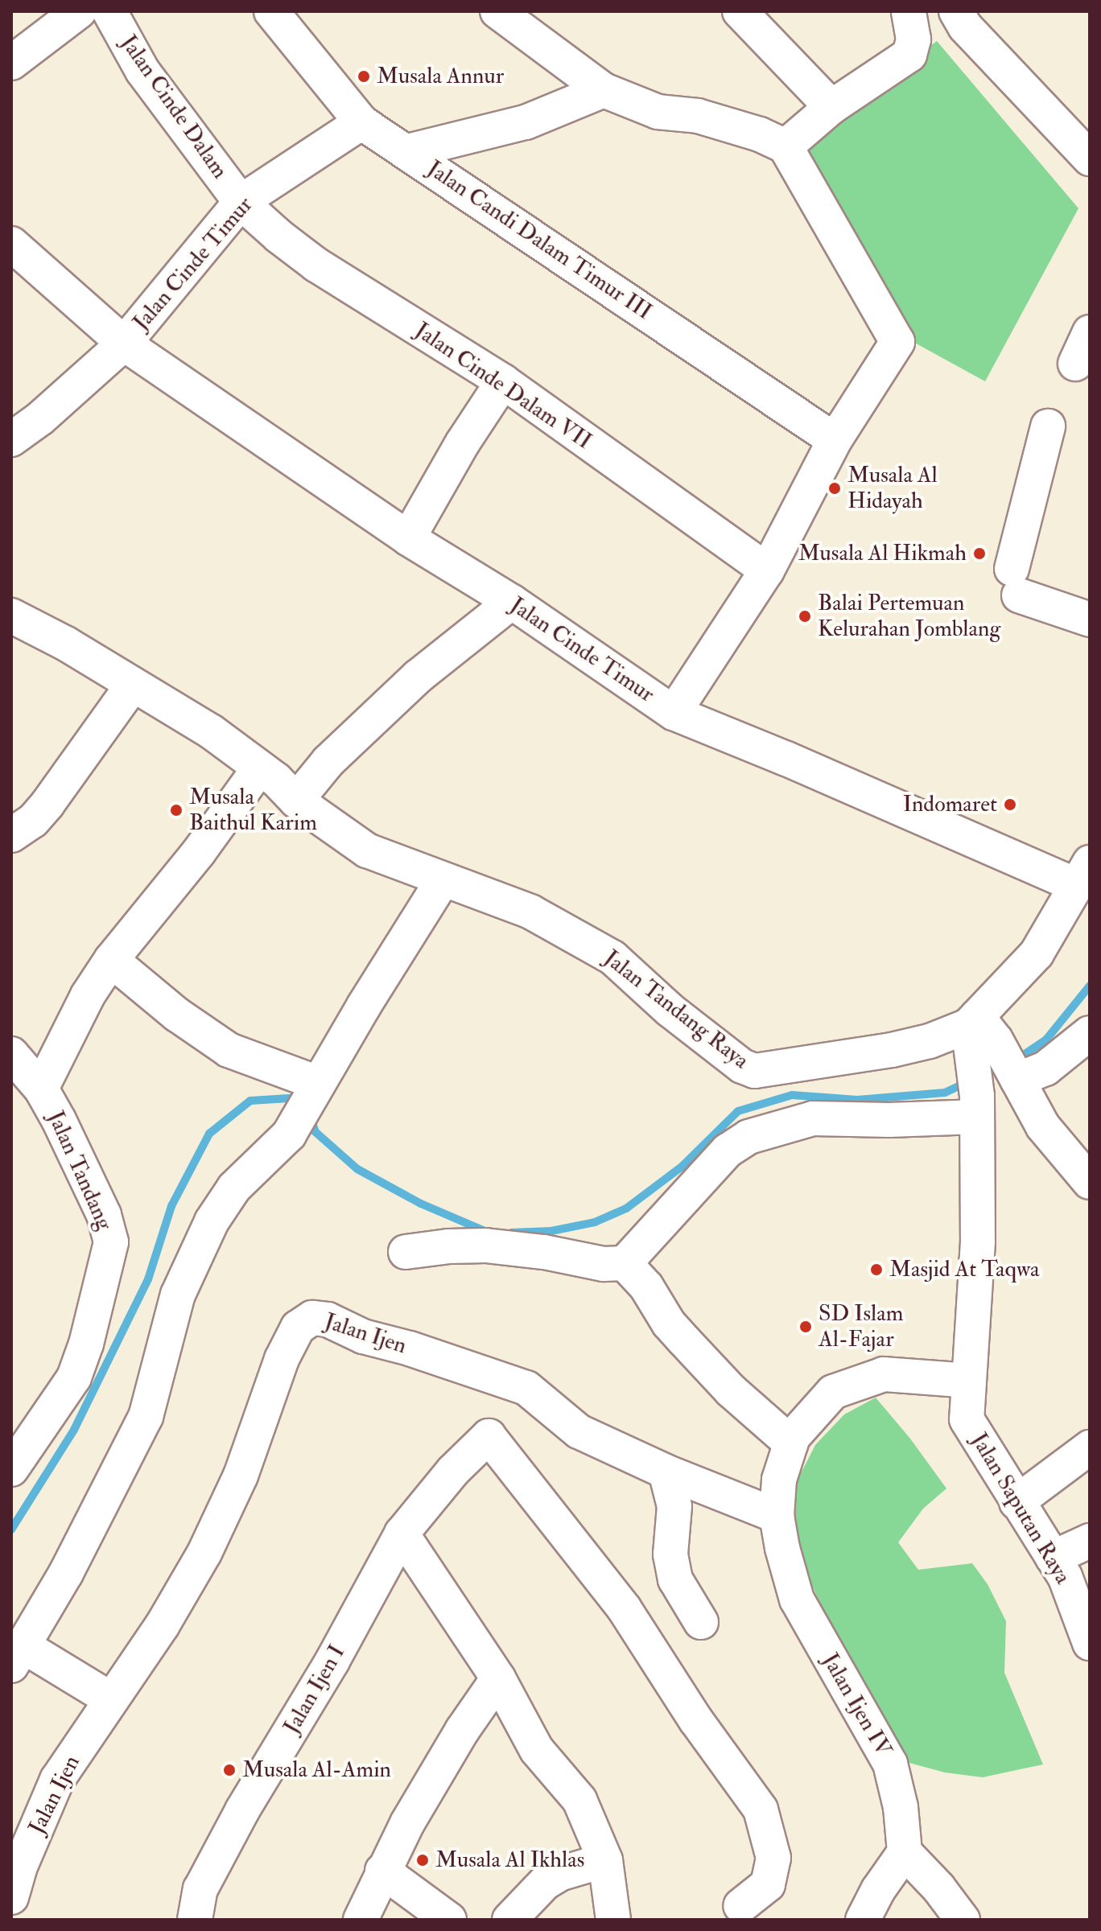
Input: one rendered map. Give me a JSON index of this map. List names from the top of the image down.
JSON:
{
  "streets": {
    "street": [
      "Jalan Cinde Dalam",
      "Jalan Candi Dalam Timur III",
      "Jalan Cinde Timur",
      "Jalan Cinde Dalam VII",
      "Jalan Tandang Raya",
      "Jalan Tandang",
      "Jalan Ijen",
      "Jalan Saputan Raya",
      "Jalan Ijen I",
      "Jalan Ijen IV"
    ]
  },
  "crossings": [
    ["Jalan Cinde Dalam", "Jalan Cinde Timur"],
    ["Jalan Cinde Dalam", "Jalan Cinde Dalam VII"],
    ["Jalan Candi Dalam Timur III", "Jalan Cinde Timur"],
    ["Jalan Cinde Timur", "Jalan Cinde Dalam VII"],
    ["Jalan Cinde Timur", "Jalan Tandang Raya"],
    ["Jalan Tandang Raya", "Jalan Saputan Raya"],
    ["Jalan Ijen", "Jalan Ijen IV"],
    ["Jalan Saputan Raya", "Jalan Ijen IV"]
  ],
  "places": [
    "Musala Annur",
    "Musala Al Hidayah",
    "Musala Al Hikmah",
    "Balai Pertemuan Kelurahan Jomblang",
    "Indomaret",
    "Musala Baithul Karim",
    "Masjid At Taqwa",
    "SD Islam Al-Fajar",
    "Musala Al-Amin",
    "Musala Al Ikhlas"
  ]
}
